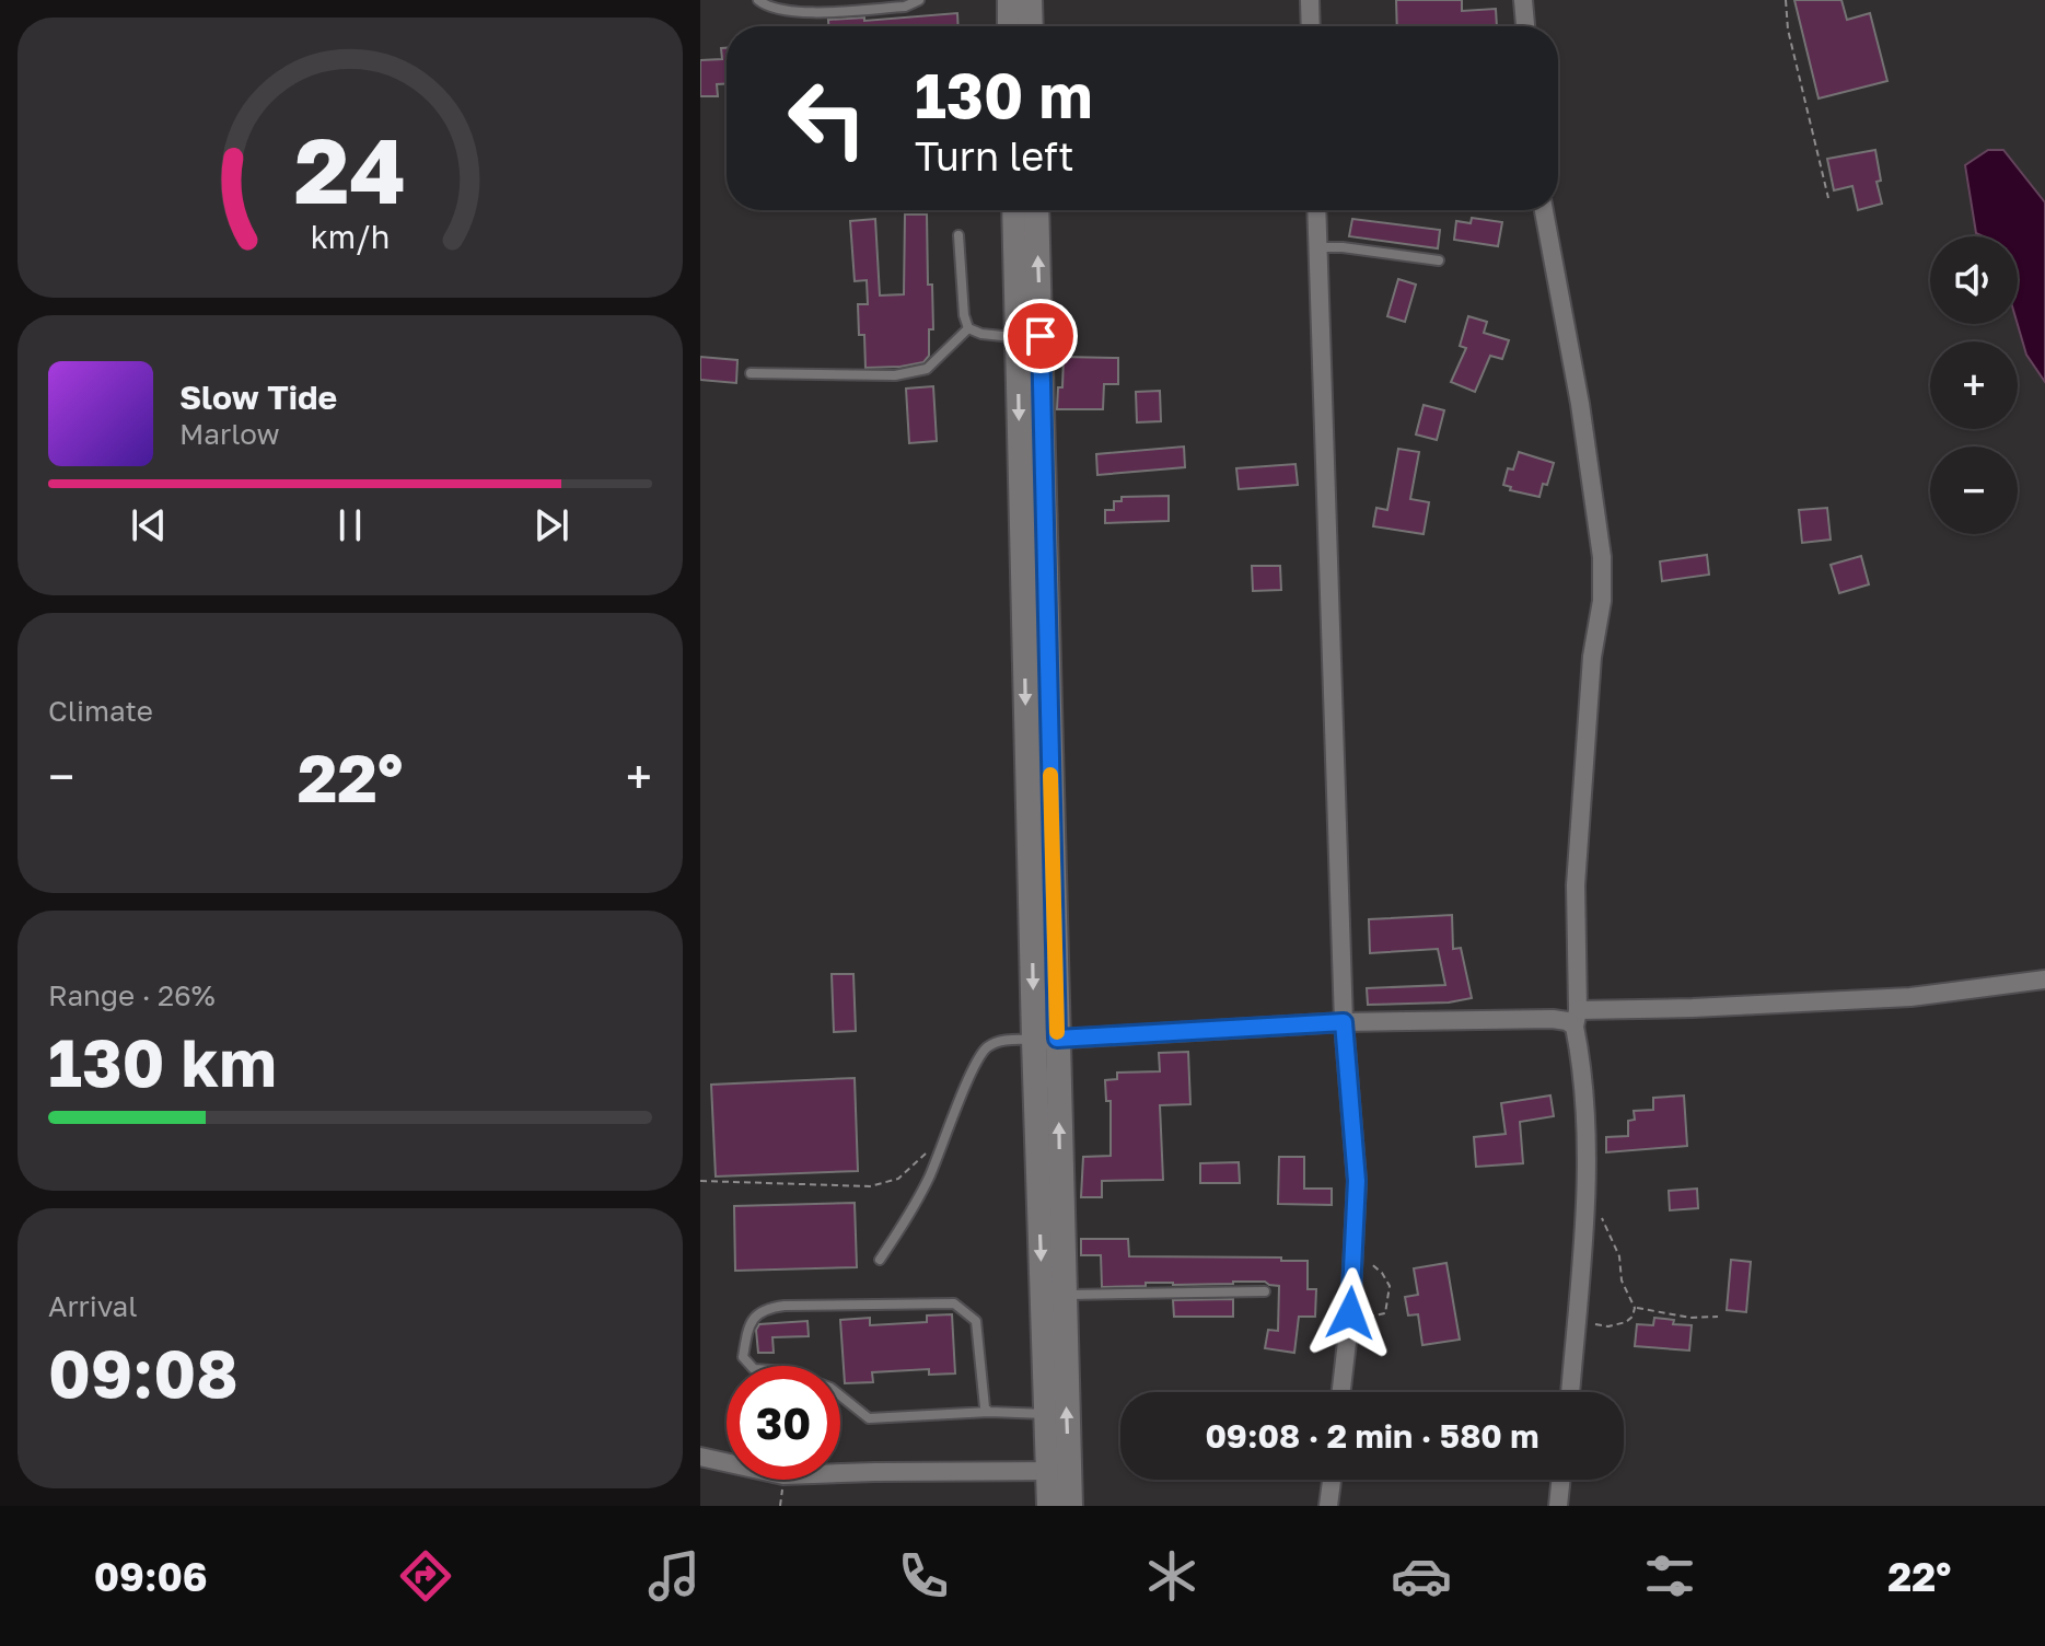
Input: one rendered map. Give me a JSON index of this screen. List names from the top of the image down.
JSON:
{
  "page": {
    "turn": ["130 m", "Turn left"],
    "map_buttons": ["+", "−"],
    "song": ["Slow Tide", "Marlow"],
    "tile": [
      "Climate",
      ["Range · 26%", "130 km"],
      ["Arrival", "09:08"]
    ],
    "heat": ["−", "22°", "+"],
    "limit": "30",
    "trip": "09:08 · 2 min · 580 m",
    "tabs": ["09:06", "22°"],
    "gauge": ["24", "km/h"]
  }
}
